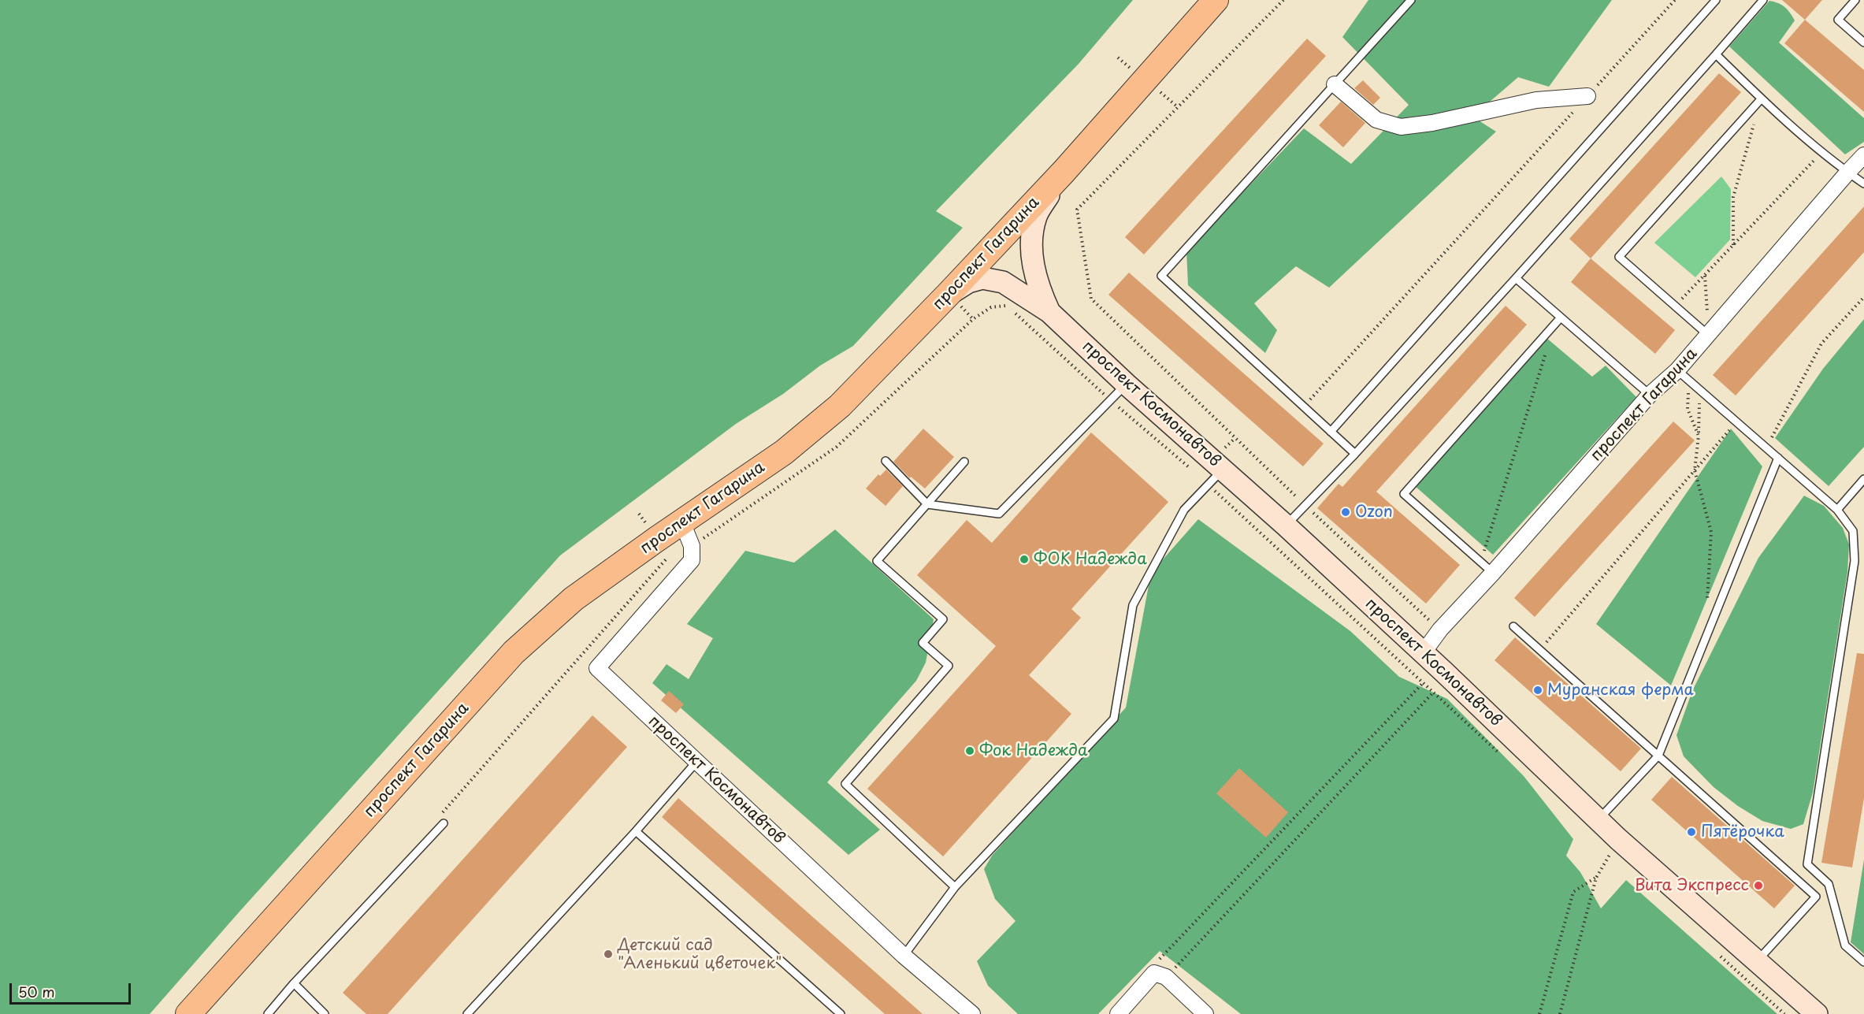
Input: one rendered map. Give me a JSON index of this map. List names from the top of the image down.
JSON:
{
  "streets": {
    "main road": ["проспект Гагарина", "проспект Космонавтов"]
  },
  "crossings": [
    ["проспект Гагарина", "проспект Космонавтов"]
  ],
  "places": [
    "Ozon",
    "ФОК Надежда",
    "Муранская ферма",
    "Фок Надежда",
    "Пятёрочка",
    "Вита Экспресс",
    "Детский сад \"Аленький цветочек\""
  ],
  "scale_bar": "50 m"
}
